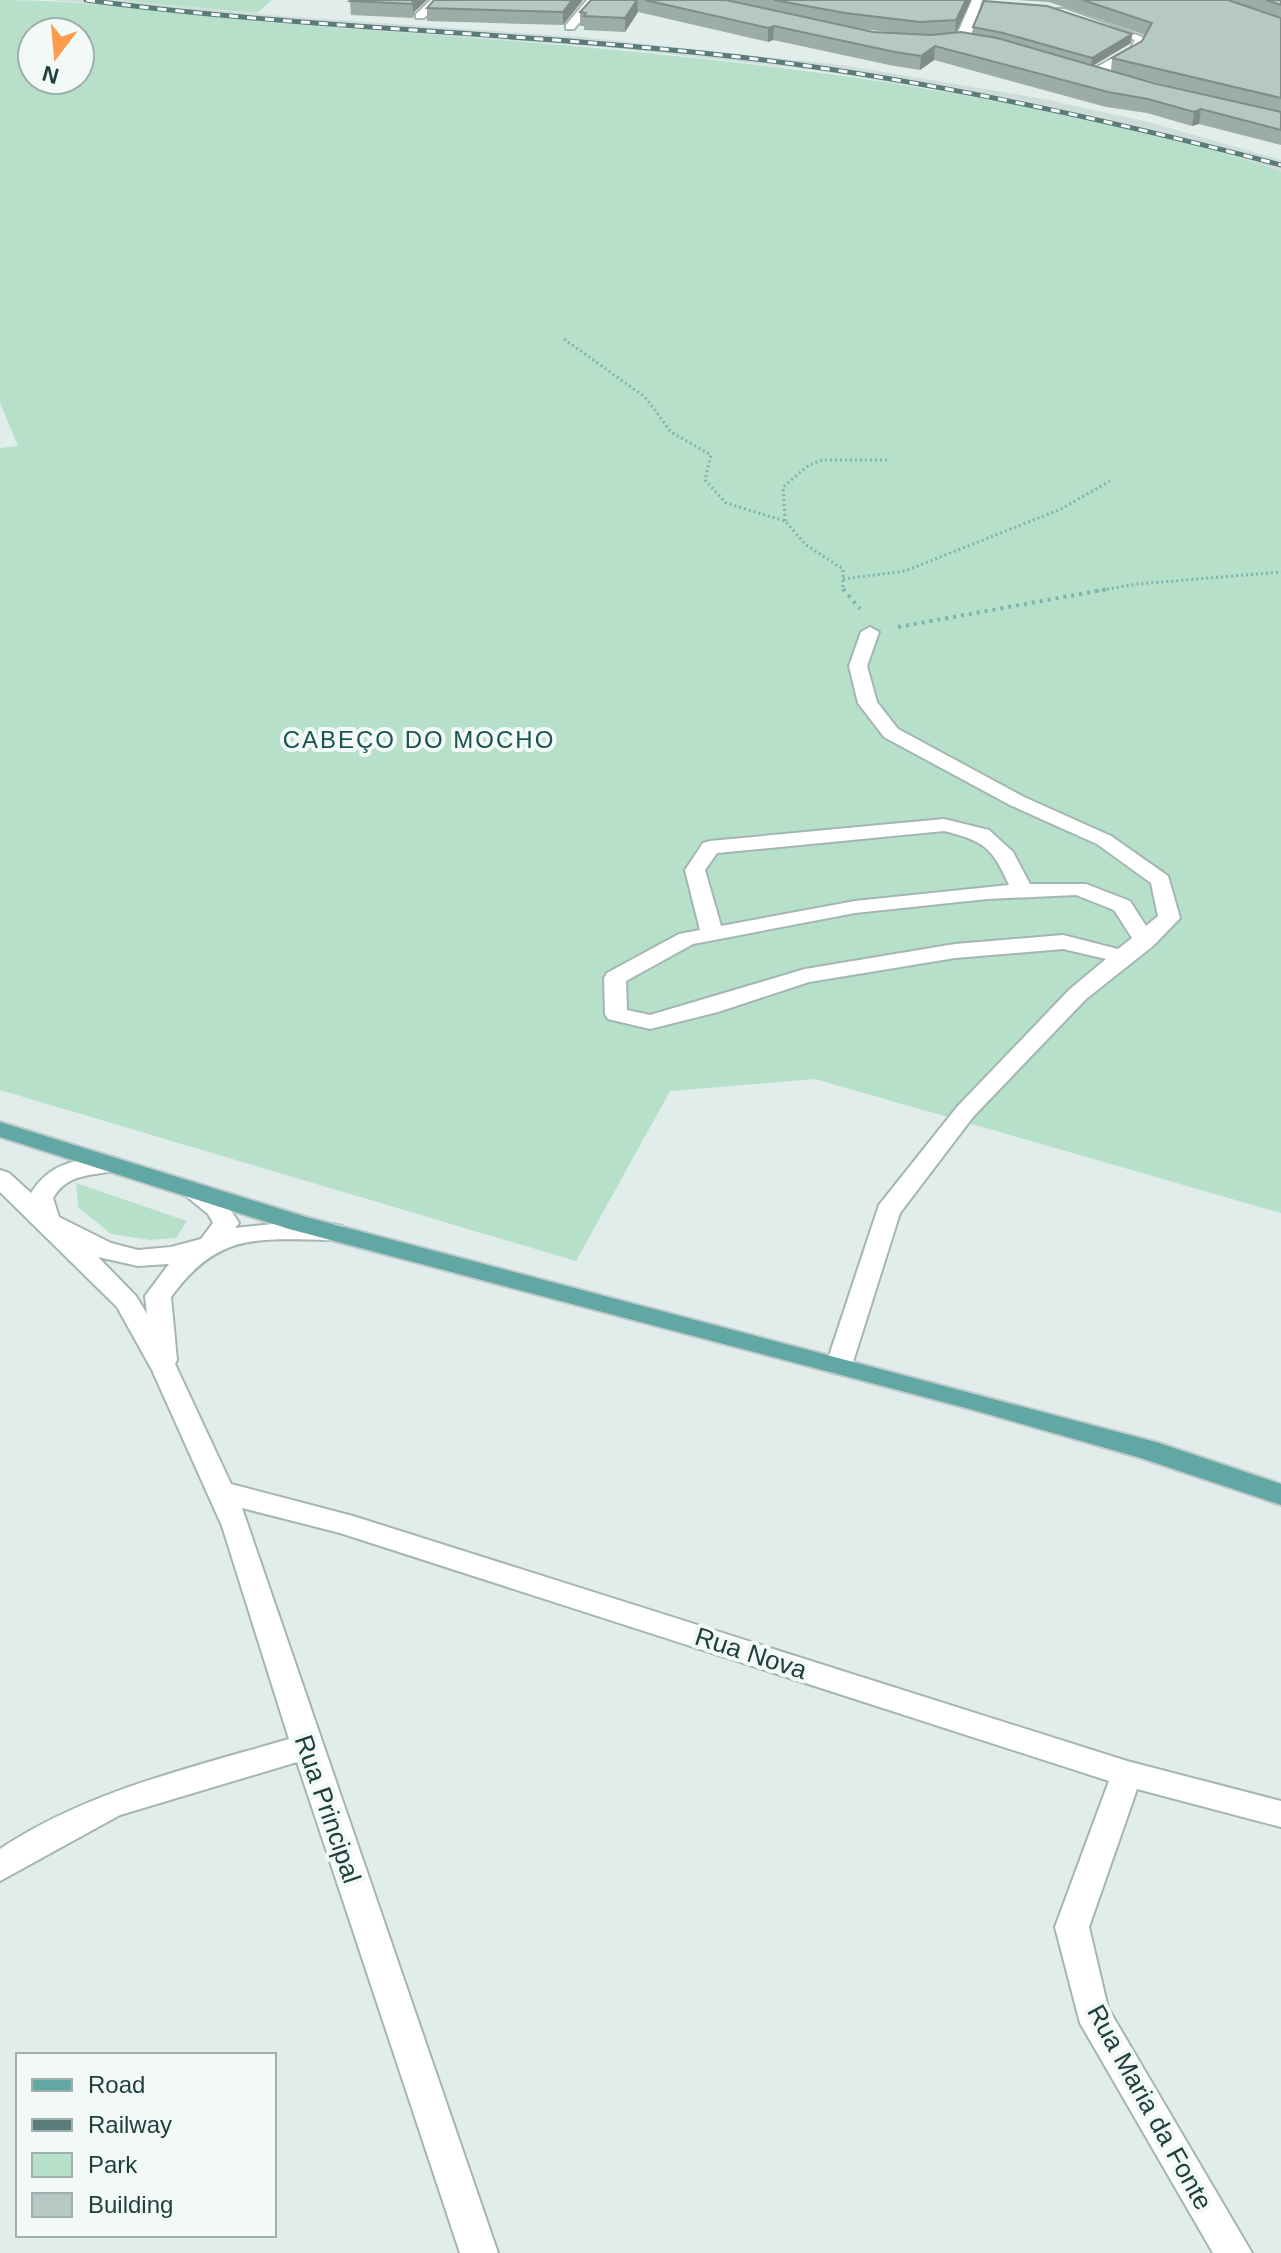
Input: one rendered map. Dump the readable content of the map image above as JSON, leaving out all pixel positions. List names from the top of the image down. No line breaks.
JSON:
{"streets":{"street":["Rua Nova","Rua Principal","Rua Maria da Fonte"]},"crossings":[["Rua Nova","Rua Principal"],["Rua Nova","Rua Maria da Fonte"]],"districts":["CABEÇO DO MOCHO"],"legend":["Road","Railway","Park","Building"],"north":"bottom"}
